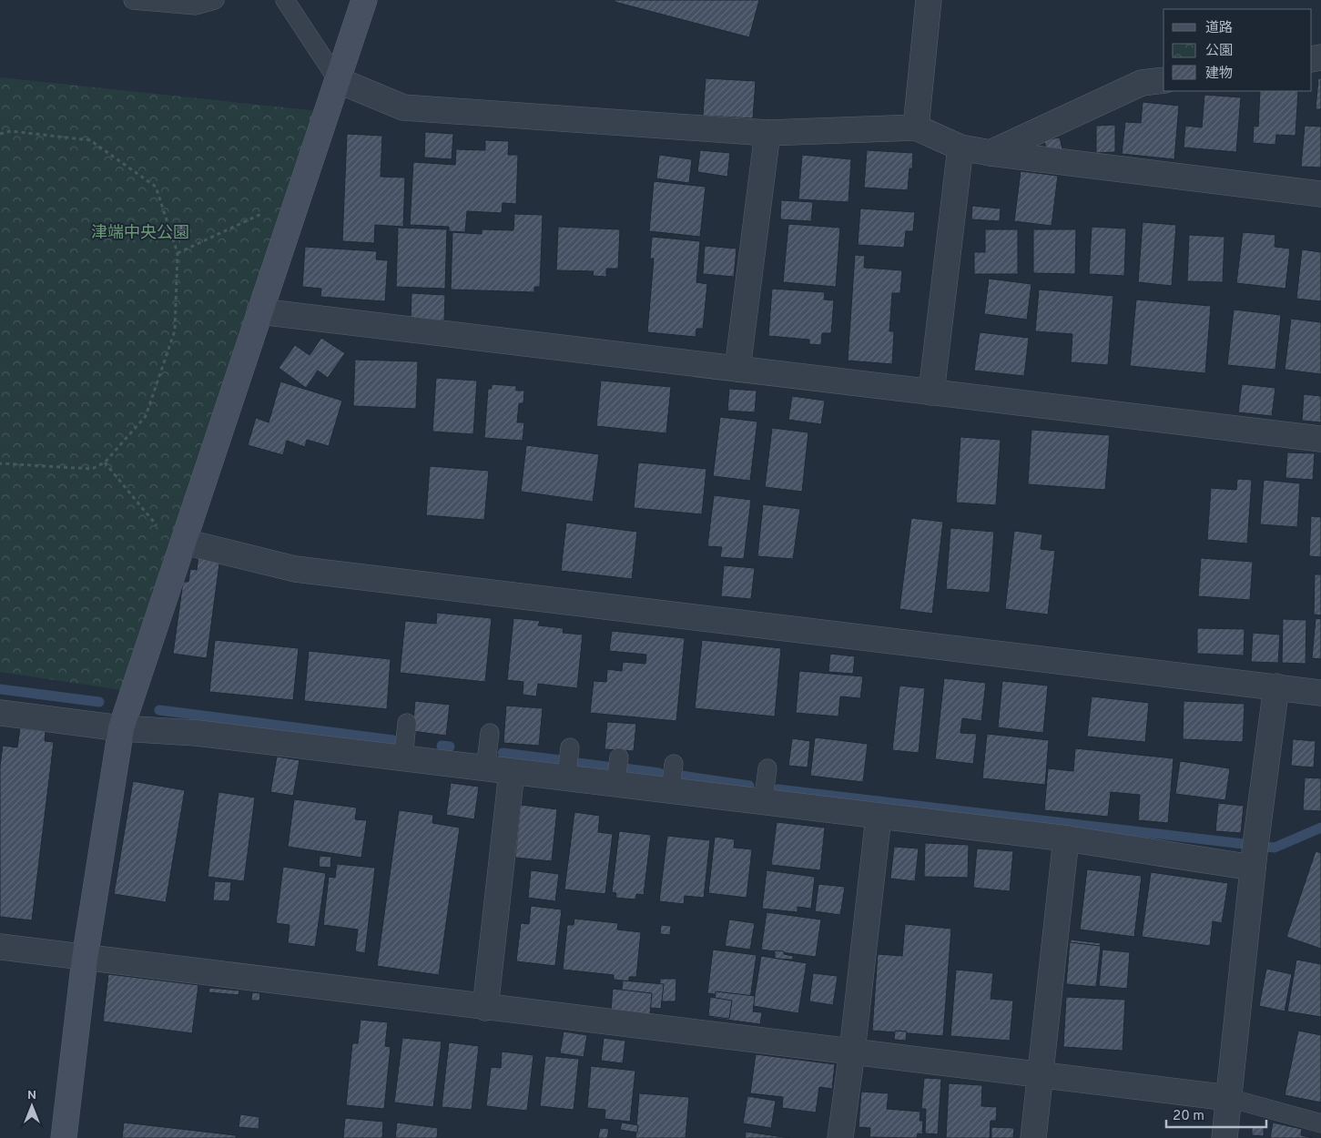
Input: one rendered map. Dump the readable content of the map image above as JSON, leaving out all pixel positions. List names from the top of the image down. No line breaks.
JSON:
{"parks":["津端中央公園"],"legend":["道路","公園","建物"],"scale_bar":"20 m","north":"top"}
